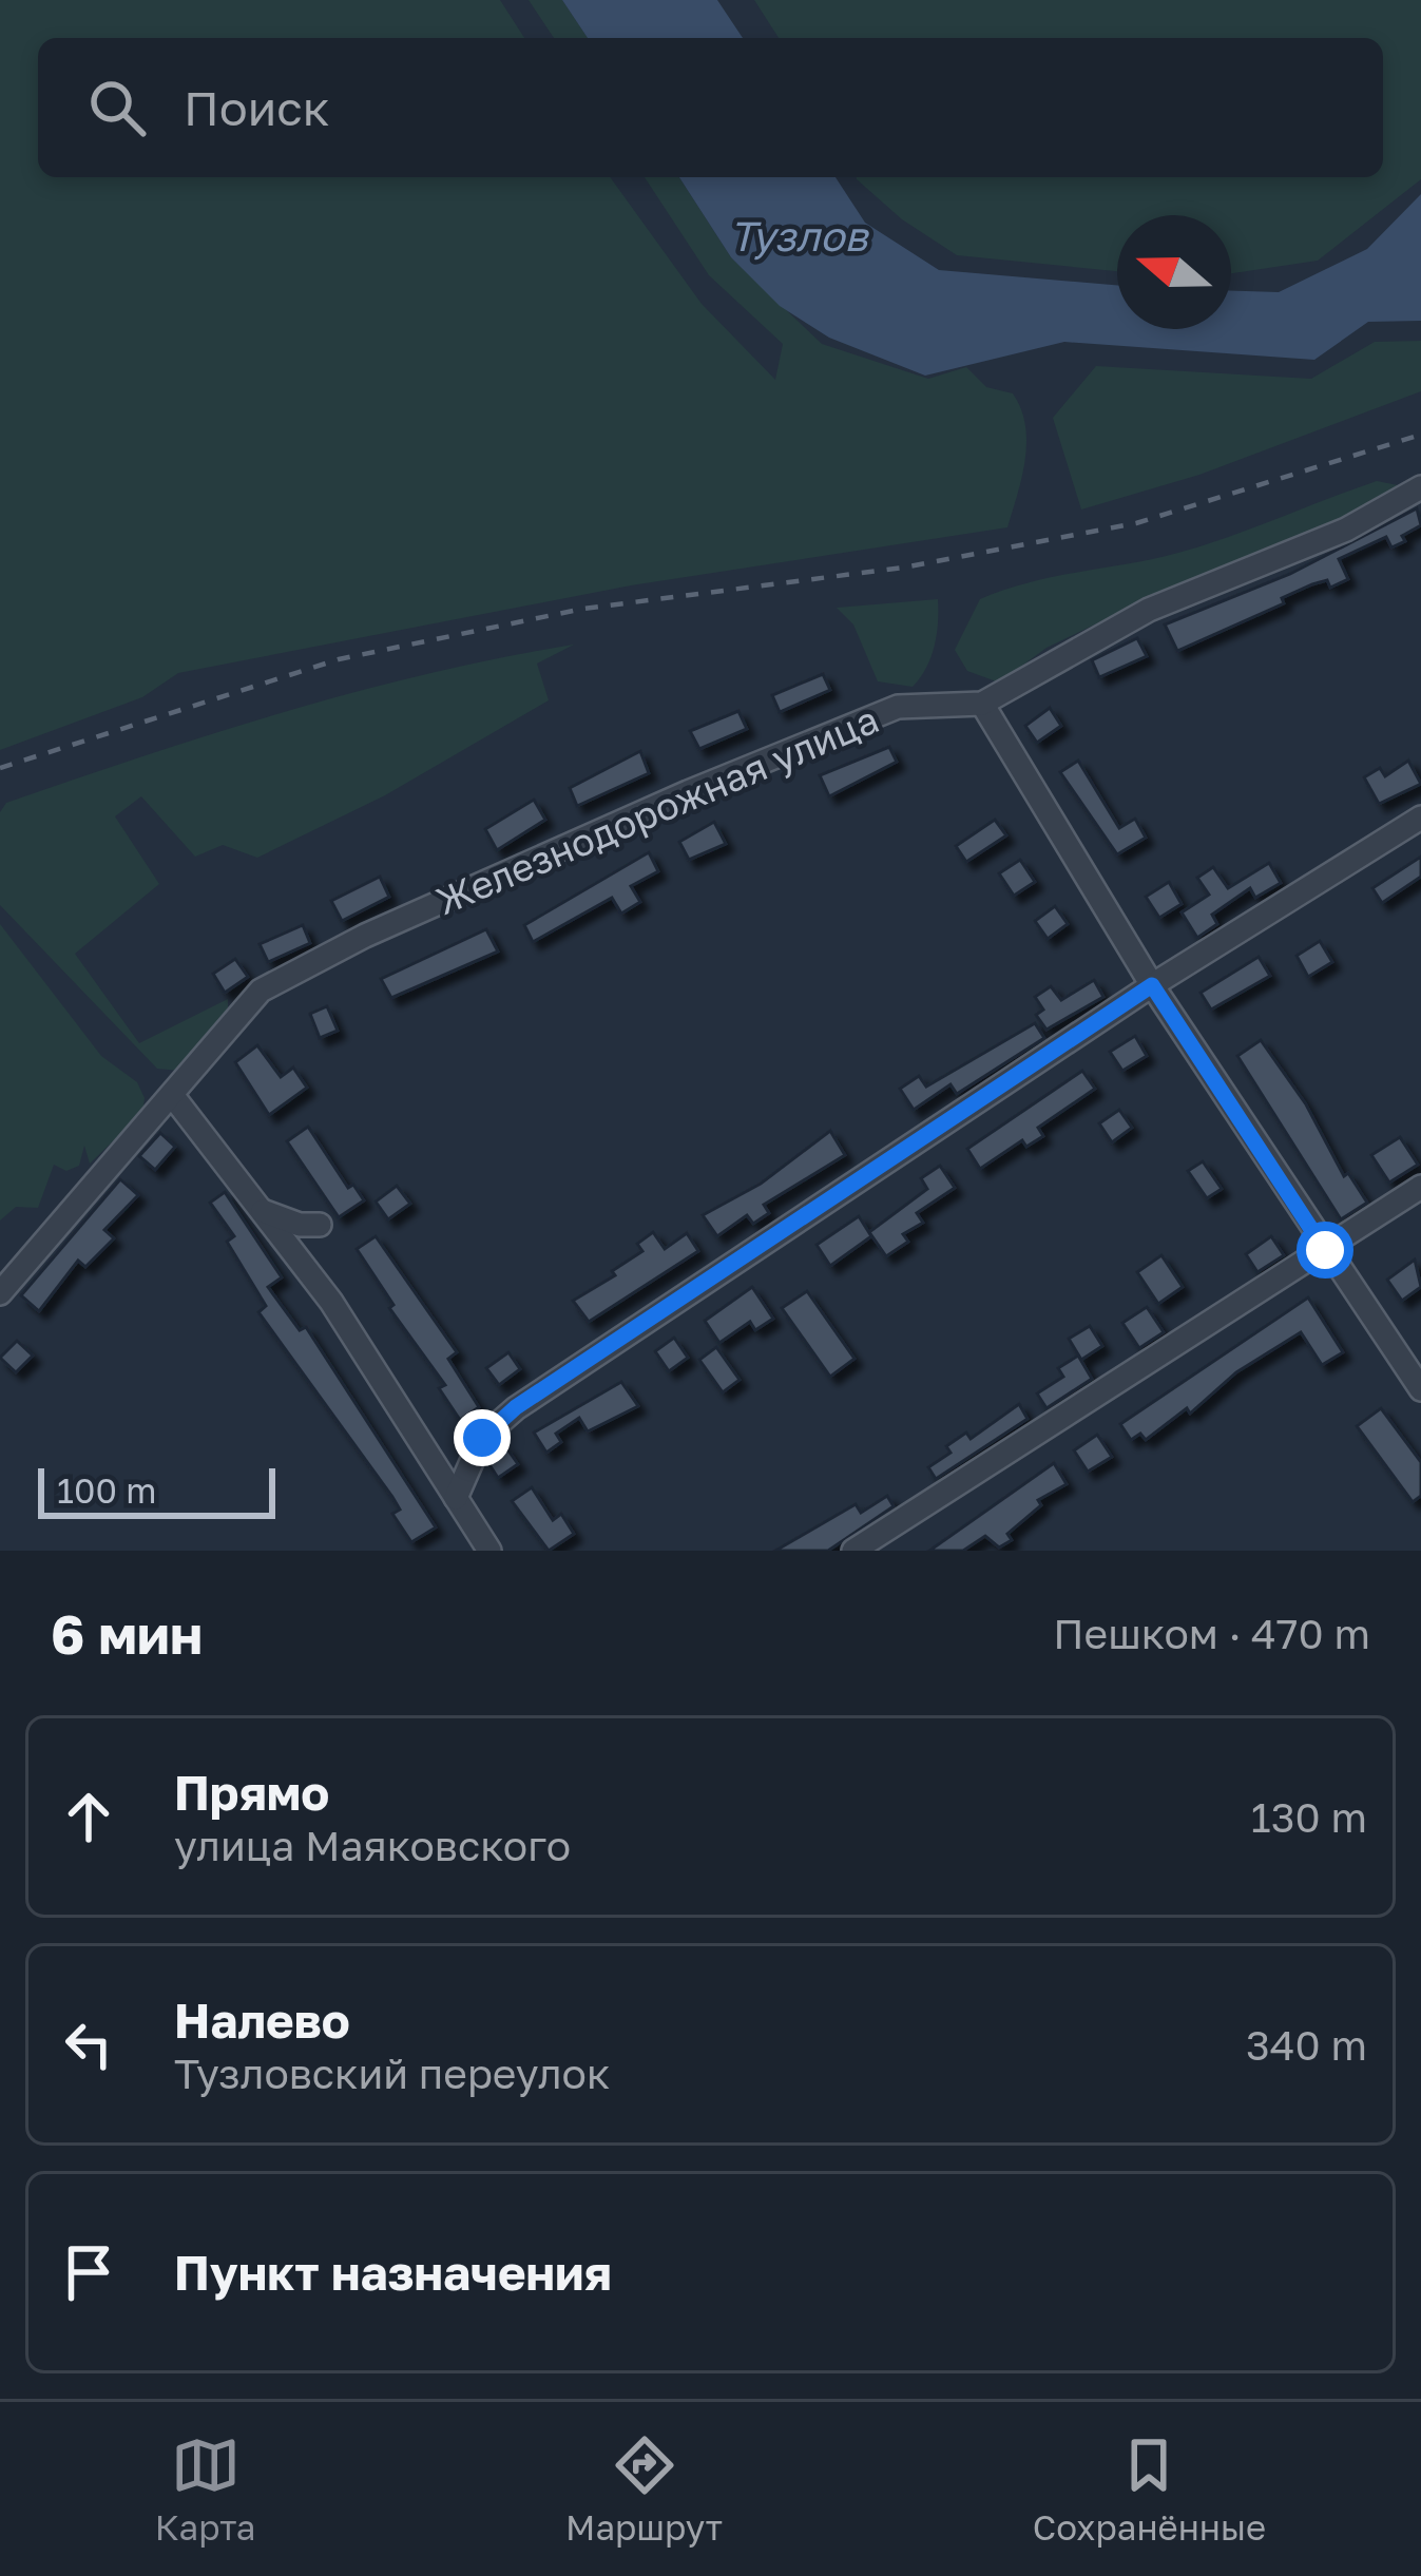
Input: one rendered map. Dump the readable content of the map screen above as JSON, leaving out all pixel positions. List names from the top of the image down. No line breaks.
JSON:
{"streets":{"street":["Железнодорожная улица"]},"water":["Тузлов"],"scale_bar":"100 m","north":"left","page":{"search":"Поиск","scale":"100 m","heading":["6 мин","Пешком · 470 m"],"list":[["Прямо","улица Маяковского","130 m"],["Налево","Тузловский переулок","340 m"],"Пункт назначения"],"nav":["Карта","Маршрут","Сохранённые"]}}
